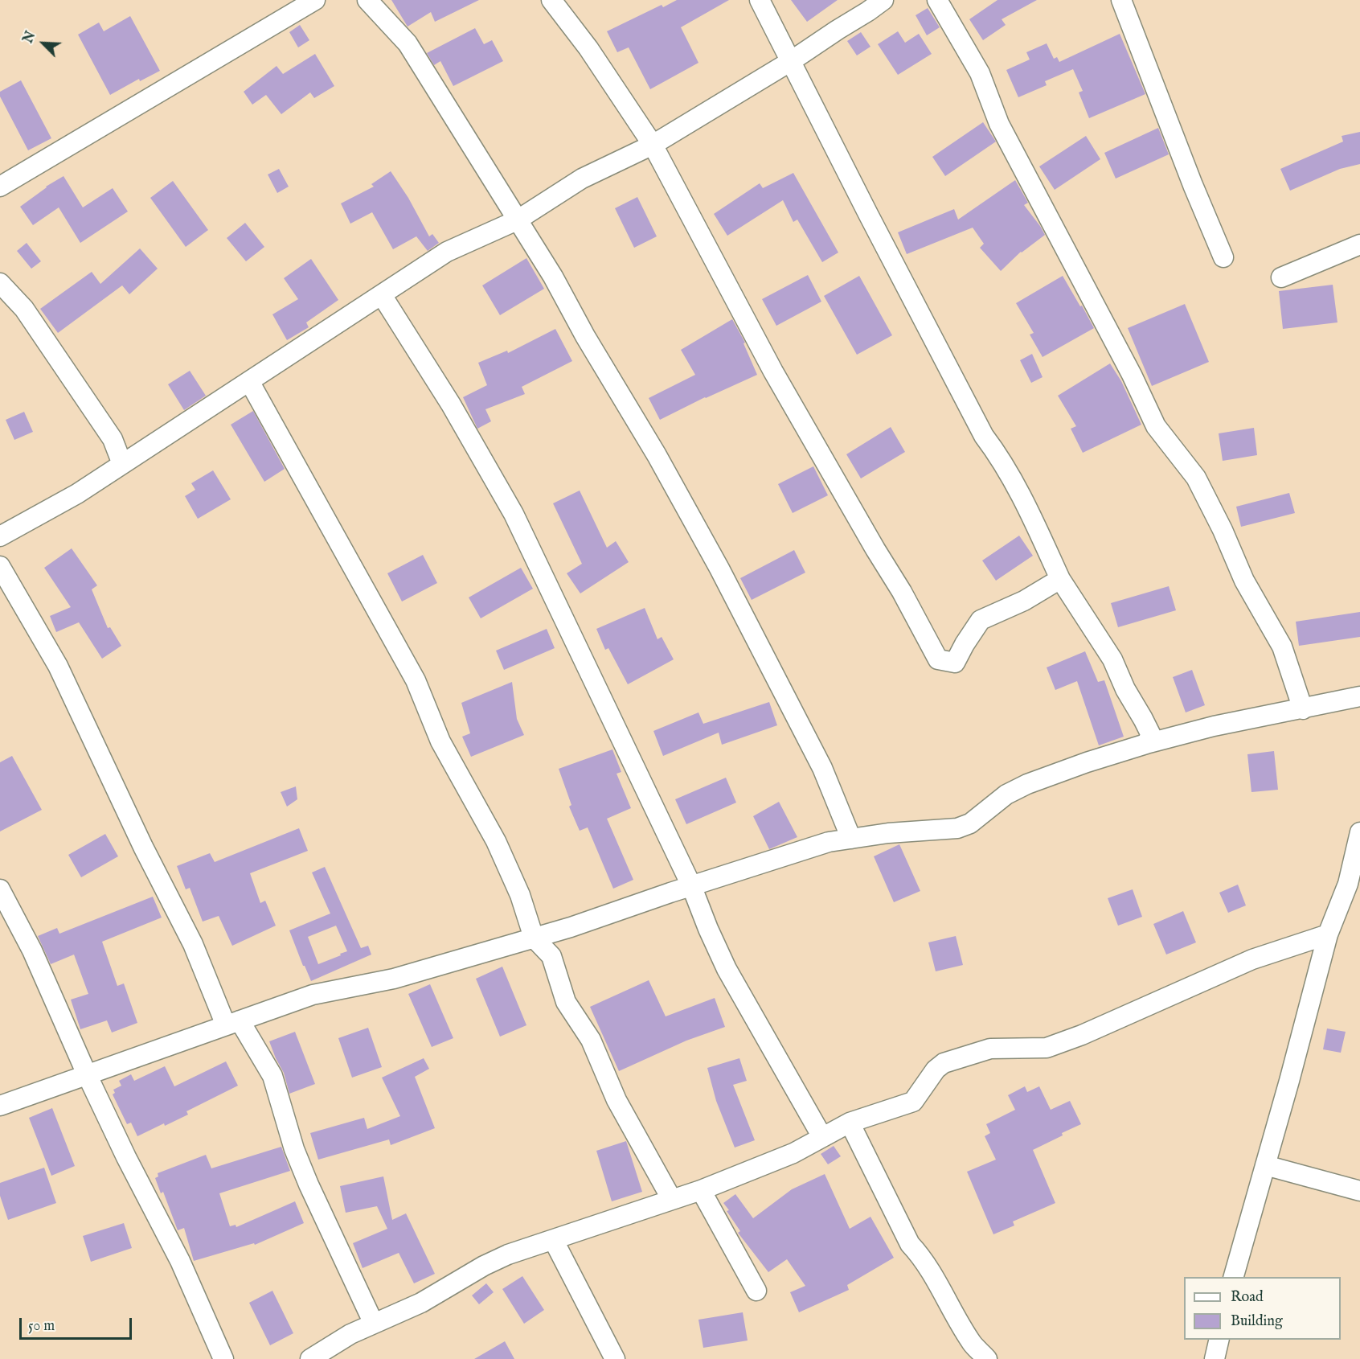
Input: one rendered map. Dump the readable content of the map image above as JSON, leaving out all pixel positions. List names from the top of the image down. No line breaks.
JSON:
{"legend":["Road","Building"],"scale_bar":"50 m","north":"top left"}
